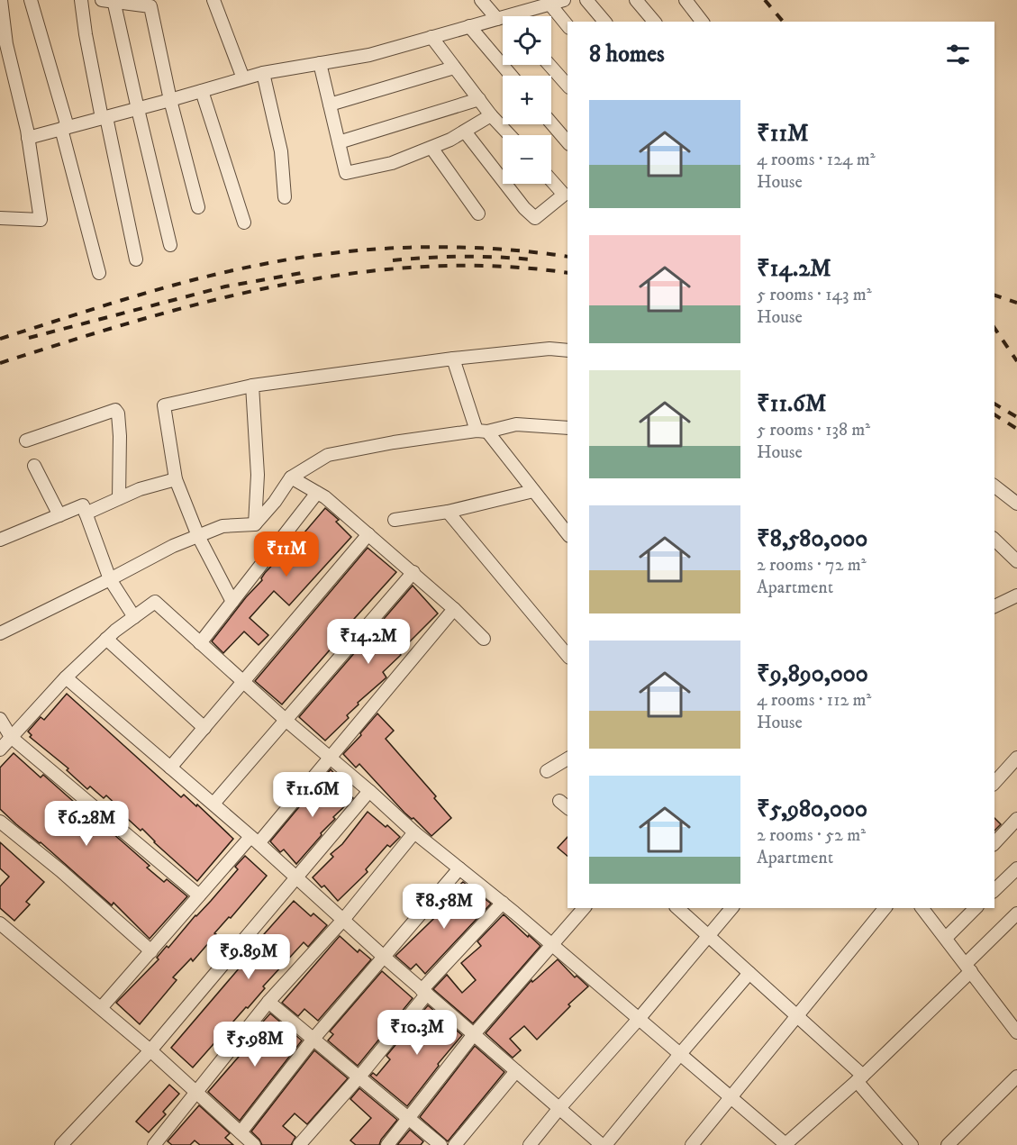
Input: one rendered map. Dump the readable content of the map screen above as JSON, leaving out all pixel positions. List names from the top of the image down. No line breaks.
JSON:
{"page":{"map_buttons":["+","−"],"heading":"8 homes","list":[{"name":"₹11M","note":"4 rooms · 124 m² · House"},{"name":"₹14.2M","note":"5 rooms · 143 m² · House"},{"name":"₹11.6M","note":"5 rooms · 138 m² · House"},{"name":"₹8,580,000","note":"2 rooms · 72 m² · Apartment"},{"name":"₹9,890,000","note":"4 rooms · 112 m² · House"},{"name":"₹5,980,000","note":"2 rooms · 52 m² · Apartment"}],"price":["₹11M","₹14.2M","₹11.6M","₹6.28M","₹8.58M","₹9.89M","₹10.3M","₹5.98M"]}}
